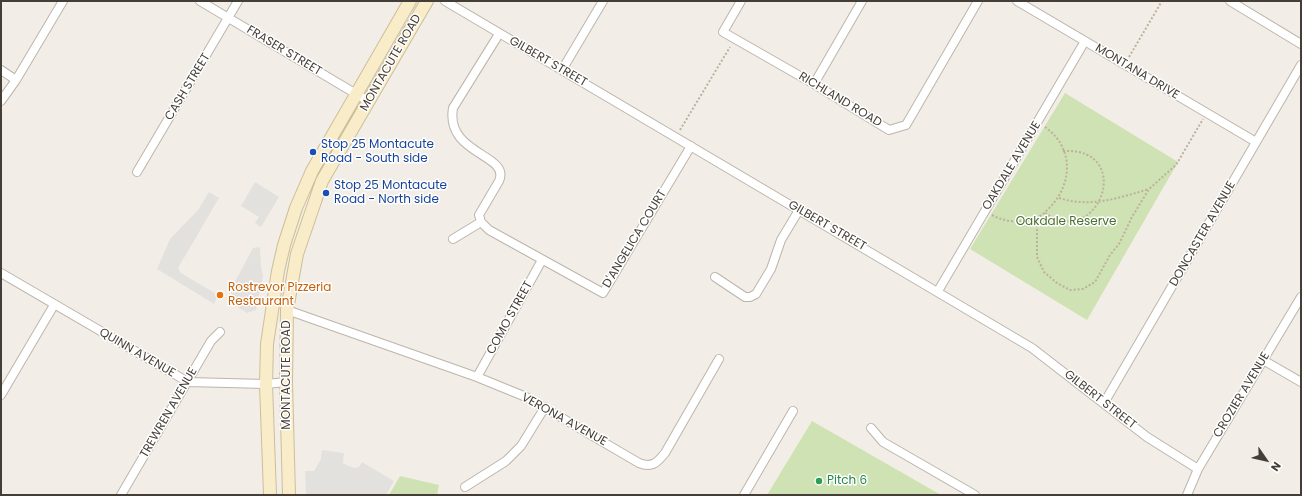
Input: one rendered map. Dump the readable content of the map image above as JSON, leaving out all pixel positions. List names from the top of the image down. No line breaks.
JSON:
{"streets":{"main road":["MONTACUTE ROAD"],"street":["FRASER STREET","GILBERT STREET","MONTANA DRIVE","CASH STREET","RICHLAND ROAD","OAKDALE AVENUE","DONCASTER AVENUE","D'ANGELICA COURT","COMO STREET","QUINN AVENUE","CROZIER AVENUE","TREWREN AVENUE","VERONA AVENUE"]},"crossings":[["FRASER STREET","MONTACUTE ROAD"],["FRASER STREET","CASH STREET"],["GILBERT STREET","OAKDALE AVENUE"],["GILBERT STREET","DONCASTER AVENUE"],["GILBERT STREET","D'ANGELICA COURT"],["GILBERT STREET","CROZIER AVENUE"],["MONTACUTE ROAD","QUINN AVENUE"],["MONTACUTE ROAD","VERONA AVENUE"],["MONTANA DRIVE","OAKDALE AVENUE"],["MONTANA DRIVE","DONCASTER AVENUE"],["D'ANGELICA COURT","COMO STREET"],["COMO STREET","VERONA AVENUE"],["QUINN AVENUE","TREWREN AVENUE"]],"parks":["Oakdale Reserve"],"places":["Stop 25 Montacute Road - South side","Stop 25 Montacute Road - North side","Rostrevor Pizzeria Restaurant","Pitch 6"],"north":"bottom right"}
